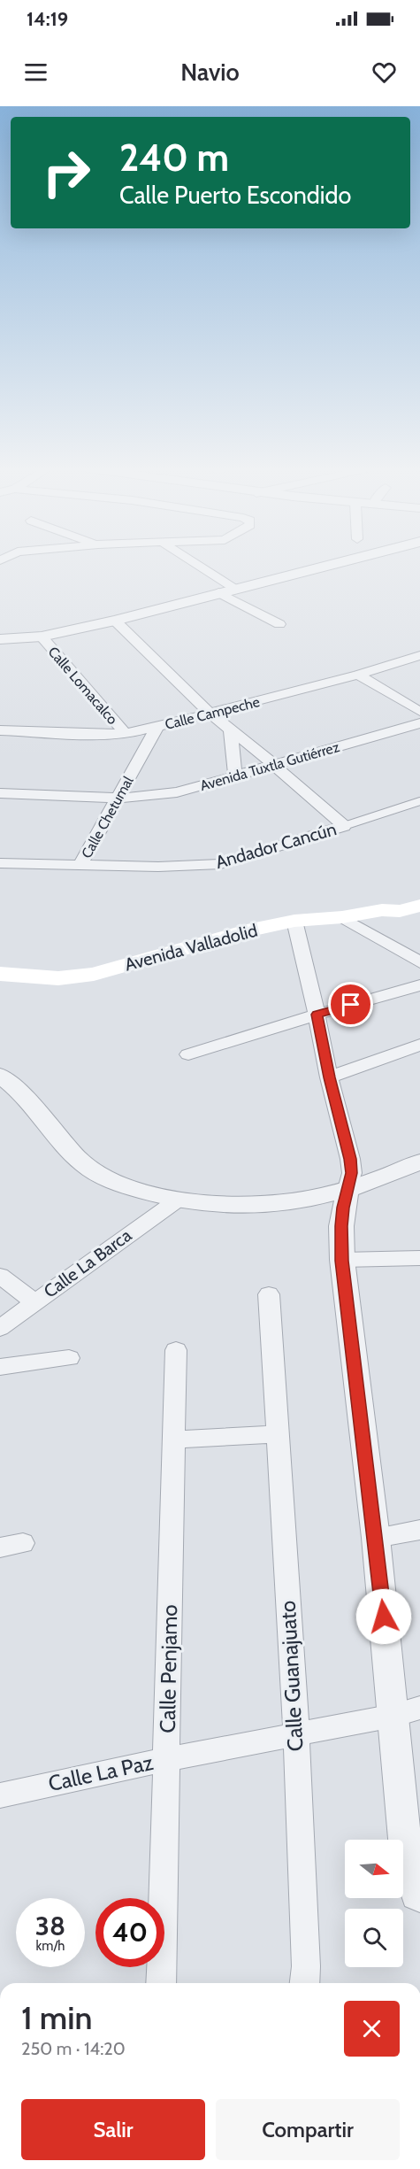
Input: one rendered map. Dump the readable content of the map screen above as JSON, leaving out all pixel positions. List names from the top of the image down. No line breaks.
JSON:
{"streets":{"main road":["Avenida Valladolid"],"street":["Calle Lomacalco","Calle Campeche","Avenida Tuxtla Gutiérrez","Calle Chetumal","Andador Cancún","Calle La Barca","Calle Penjamo","Calle Guanajuato","Calle La Paz"]},"crossings":[["Calle Lomacalco","Calle Campeche"],["Calle Campeche","Calle Chetumal"],["Avenida Tuxtla Gutiérrez","Calle Chetumal"],["Calle Chetumal","Andador Cancún"],["Calle Penjamo","Calle La Paz"],["Calle Guanajuato","Calle La Paz"]],"north":"right","page":{"status":"14:19","header":"Navio","turn":["240 m","Calle Puerto Escondido"],"speed":"38 km/h","limit":"40","heading":["1 min","250 m · 14:20"],"buttons":["Salir","Compartir"]}}
